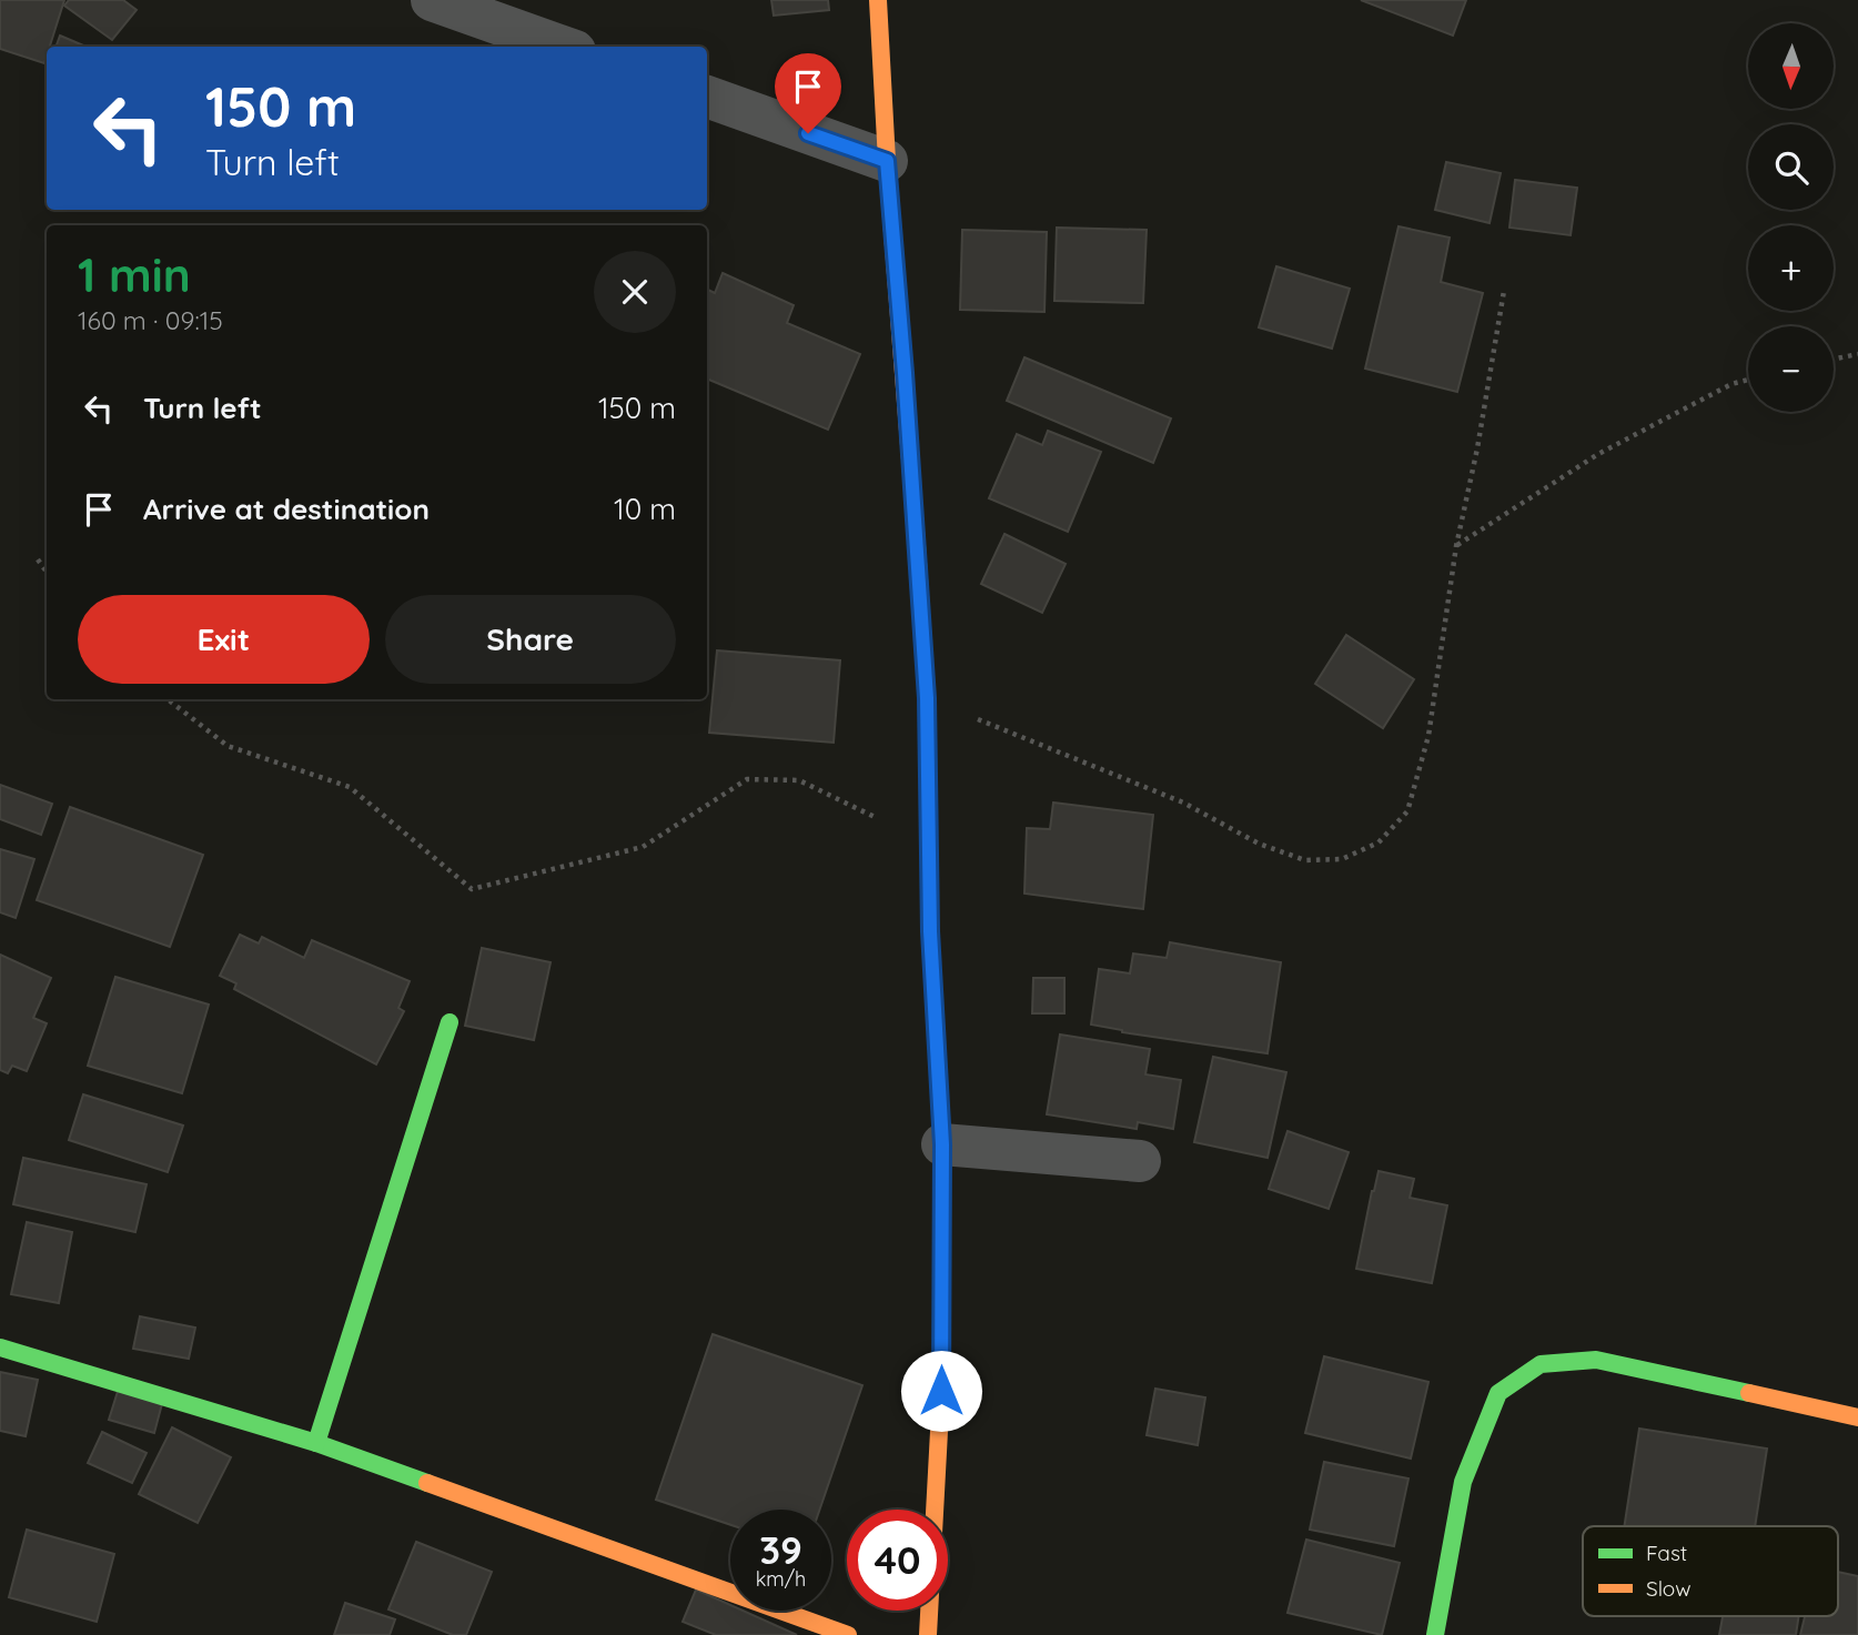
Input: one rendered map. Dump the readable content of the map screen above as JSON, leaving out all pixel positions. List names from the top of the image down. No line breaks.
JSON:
{"legend":["Fast","Slow"],"north":"bottom","page":{"map_buttons":["+","−"],"turn":["150 m","Turn left"],"heading":["1 min","160 m · 09:15"],"list":[{"name":"Turn left","value":"150 m"},{"name":"Arrive at destination","value":"10 m"}],"buttons":["Exit","Share"],"speed":"39 km/h","limit":"40"}}
